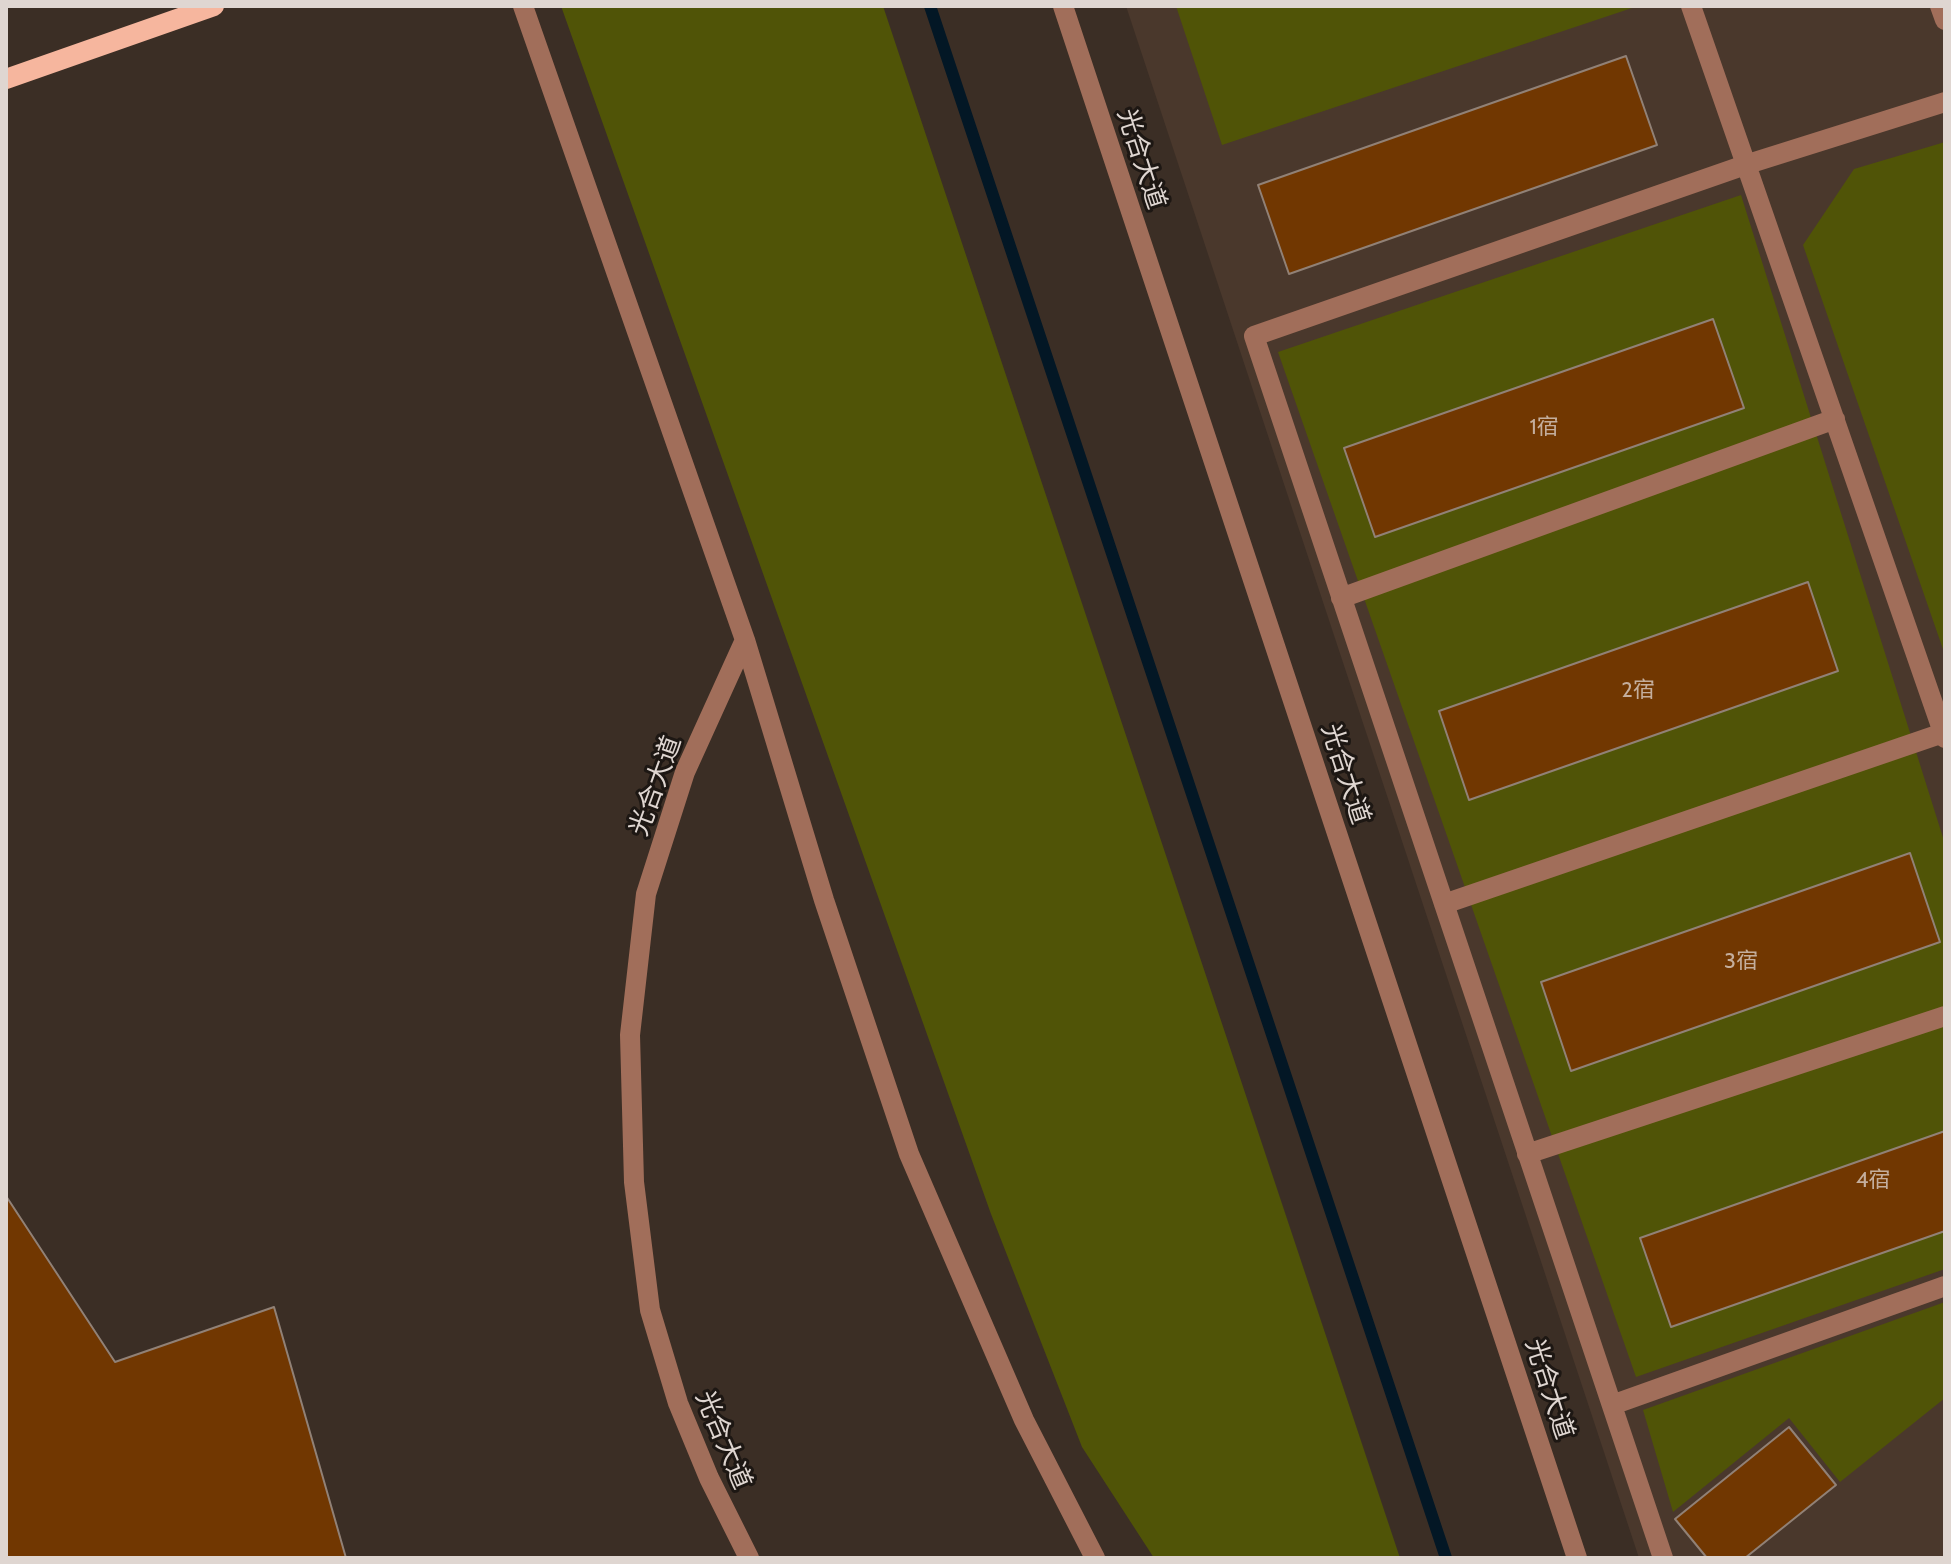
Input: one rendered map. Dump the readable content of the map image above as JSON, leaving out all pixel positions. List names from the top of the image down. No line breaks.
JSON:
{"streets":{"street":["光合大道"]},"house_numbers":["1宿","2宿","3宿","4宿"]}
